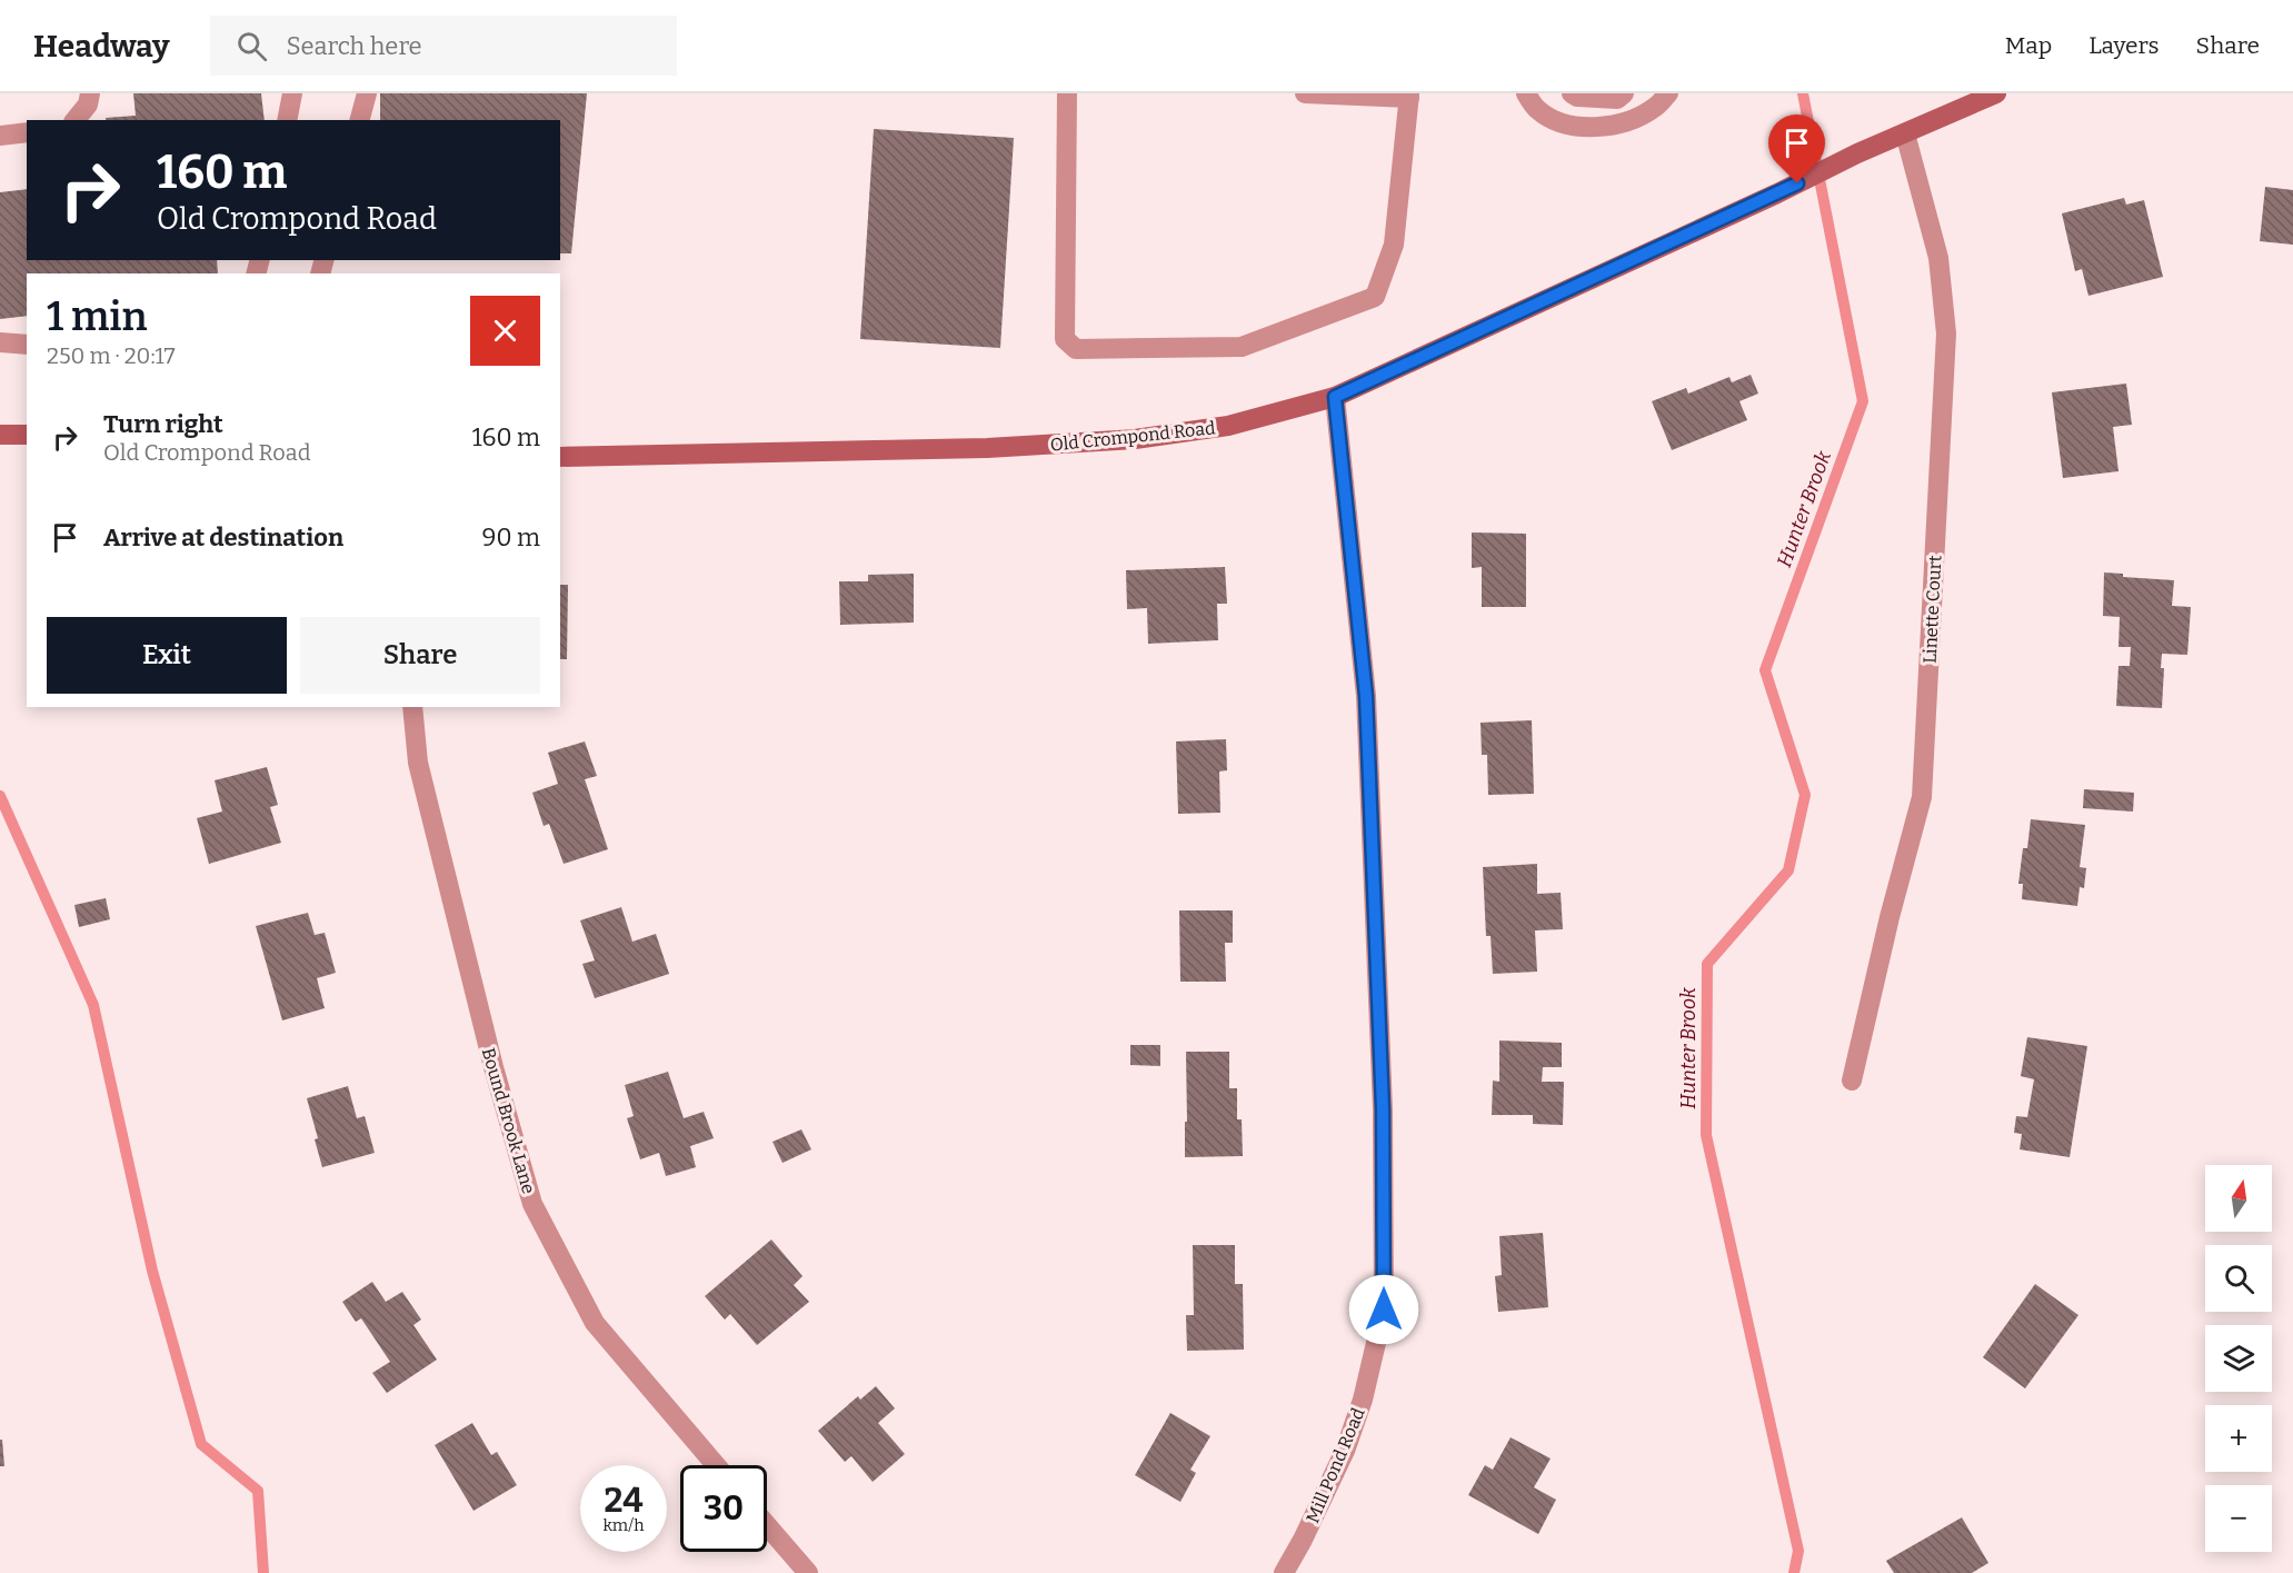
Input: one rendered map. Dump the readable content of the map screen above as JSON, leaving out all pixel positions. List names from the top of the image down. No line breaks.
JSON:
{"streets":{"street":["Old Crompond Road","Linette Court","Bound Brook Lane","Mill Pond Road"]},"crossings":[["Old Crompond Road","Linette Court"],["Old Crompond Road","Mill Pond Road"]],"water":["Hunter Brook"],"north":"top","page":{"header":"Headway","search":"Search here","nav":["Map","Layers","Share"],"turn":["160 m","Old Crompond Road"],"heading":["1 min","250 m · 20:17"],"list":[{"name":"Turn right","note":"Old Crompond Road","value":"160 m"},{"name":"Arrive at destination","value":"90 m"}],"buttons":["Exit","Share"],"map_buttons":["+","−"],"speed":"24 km/h","limit":"30"}}
